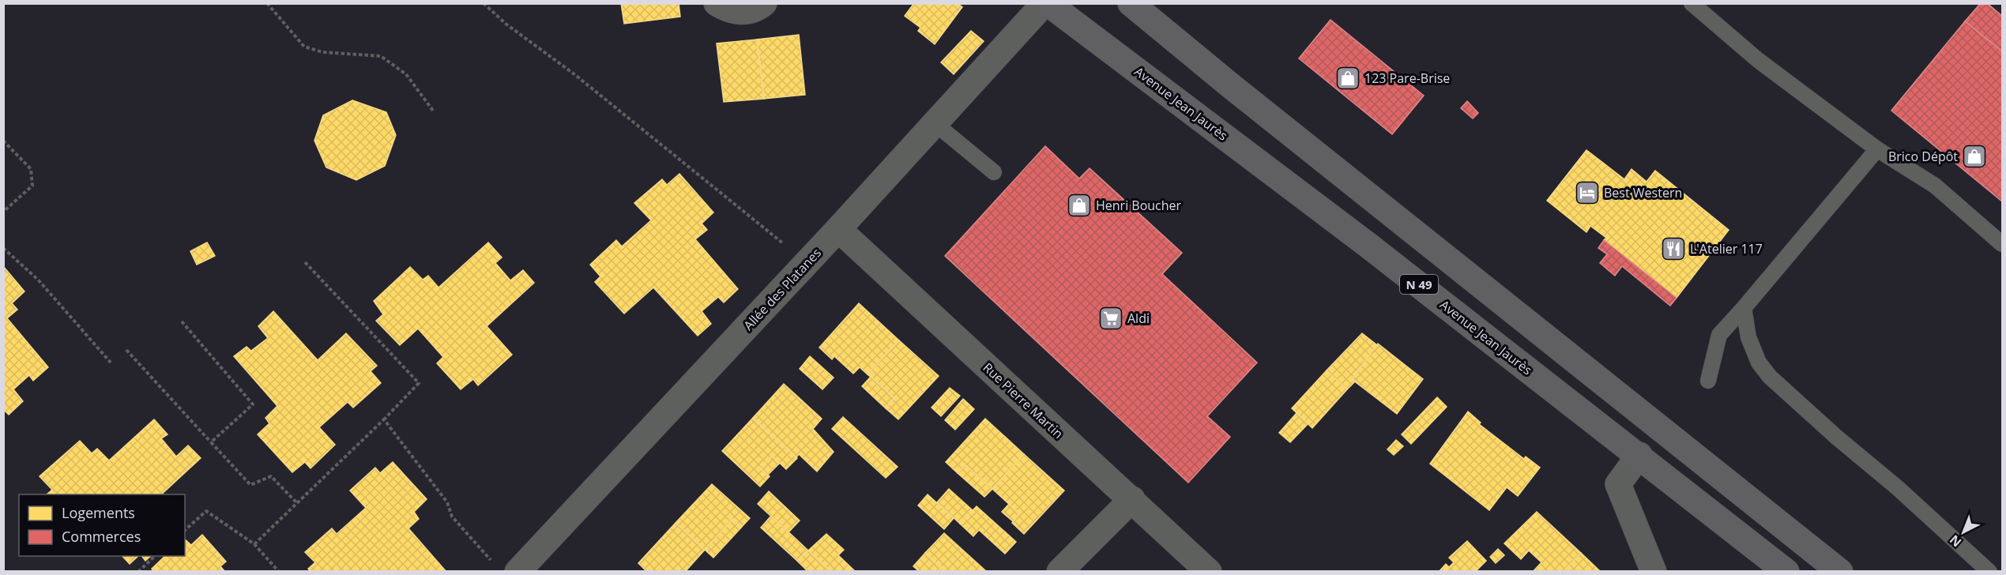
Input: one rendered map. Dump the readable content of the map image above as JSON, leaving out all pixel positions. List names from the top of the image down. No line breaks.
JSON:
{"streets":{"main road":["Avenue Jean Jaurès","N 49"],"street":["Allée des Platanes","Rue Pierre Martin"]},"crossings":[["Avenue Jean Jaurès","Allée des Platanes"],["Allée des Platanes","Rue Pierre Martin"]],"places":{"shop":["123 Pare-Brise","Brico Dépôt","Henri Boucher"],"hotel":["Best Western"],"restaurant":["L'Atelier 117"],"supermarket":["Aldi"]},"legend":["Logements","Commerces"],"north":"bottom left"}
